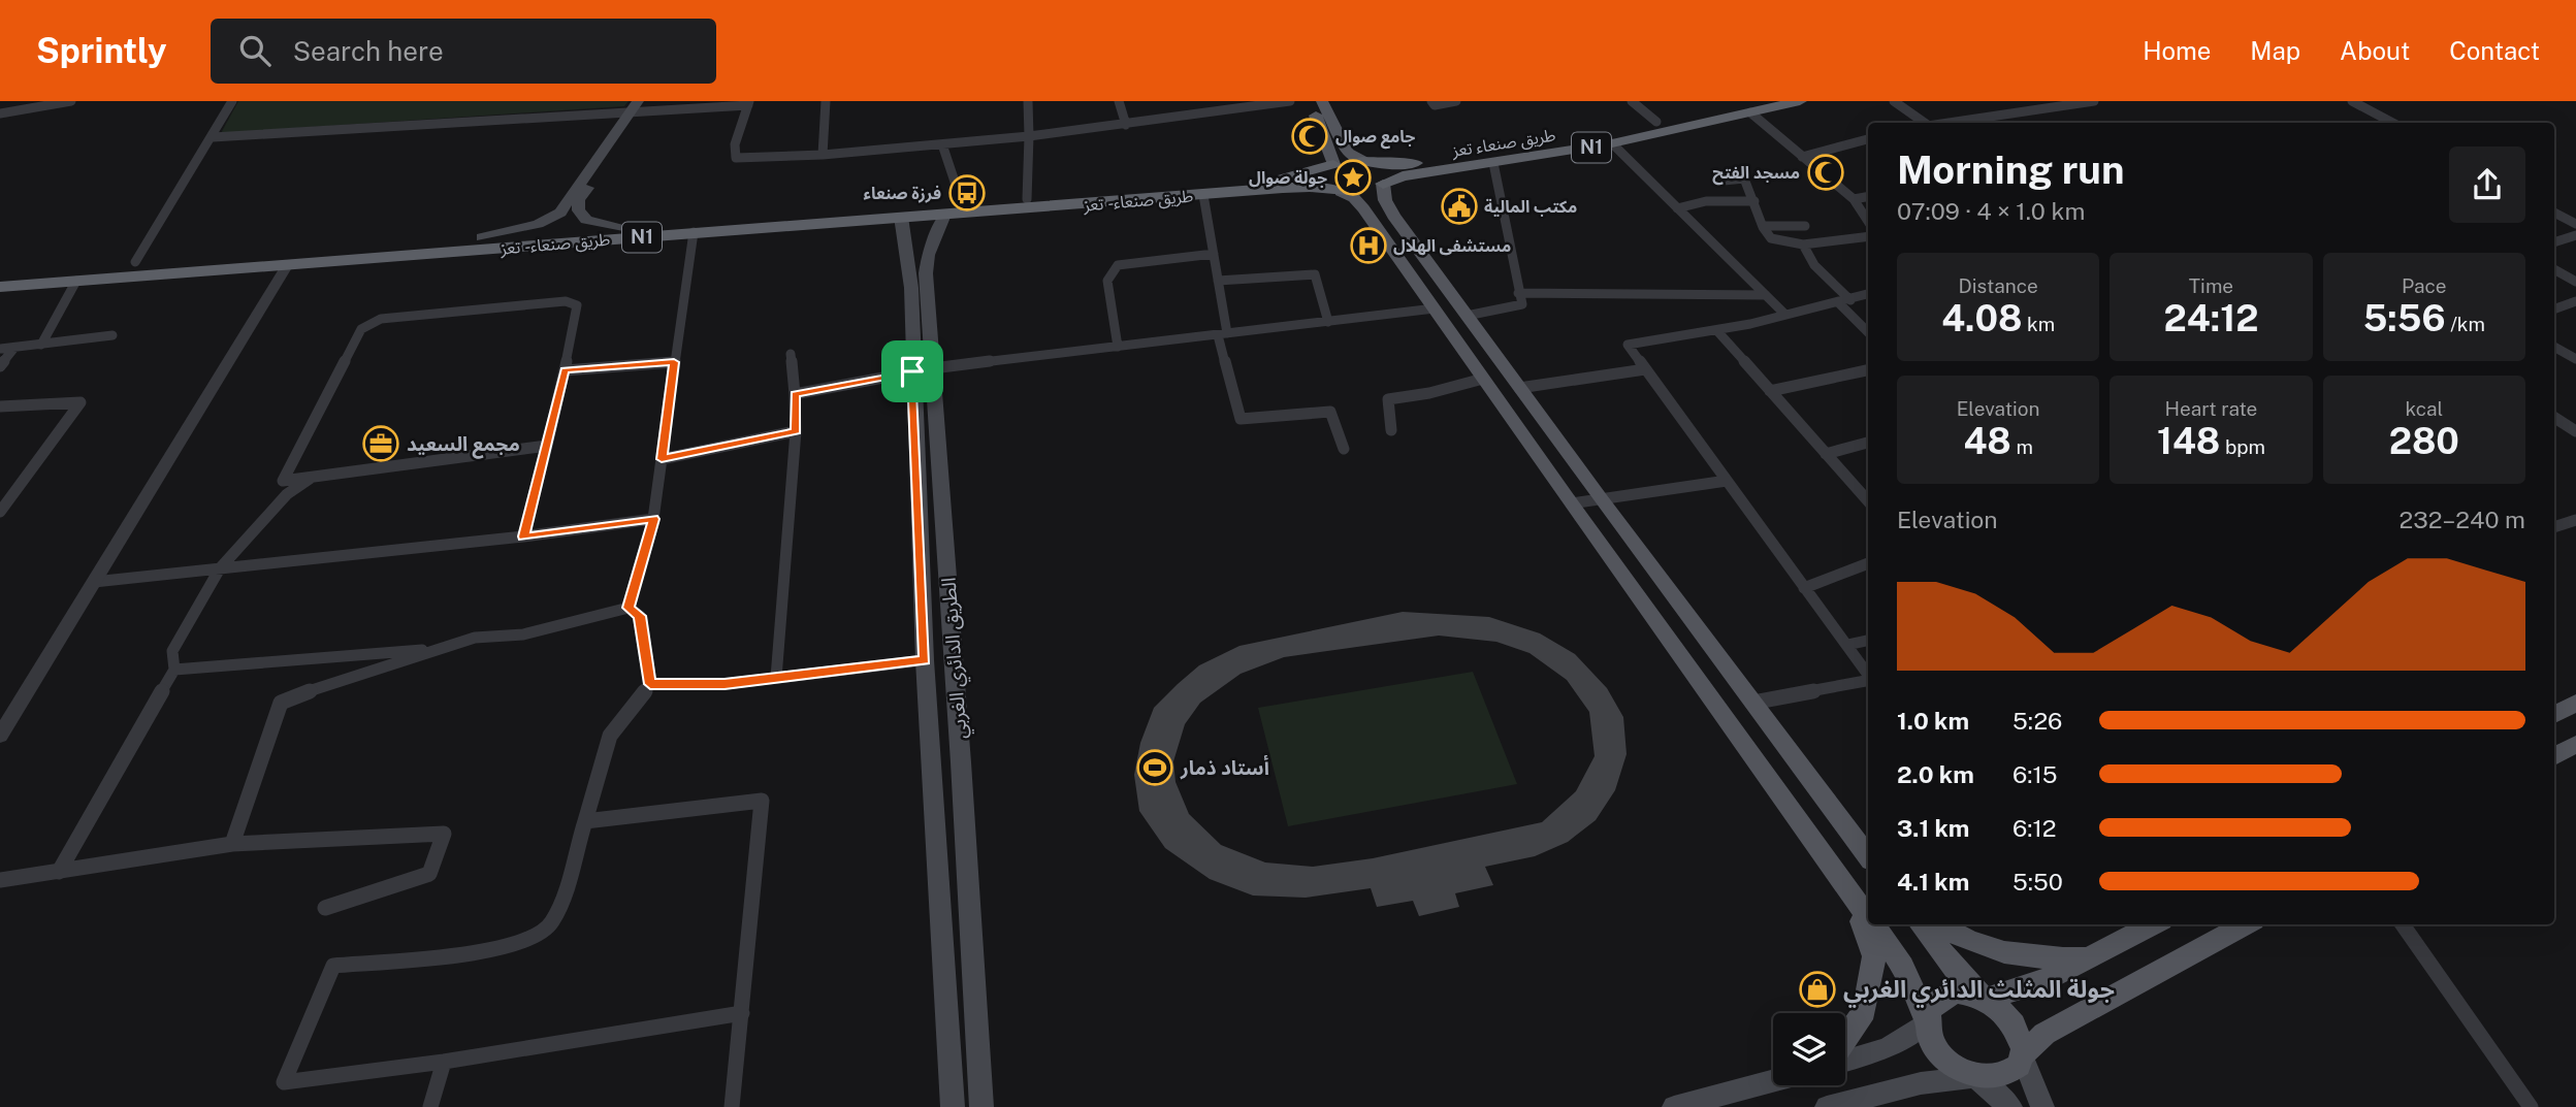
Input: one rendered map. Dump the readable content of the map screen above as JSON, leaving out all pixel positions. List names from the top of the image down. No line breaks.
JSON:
{"streets":{"highway":["طريق صنعاء تعز","N1","طريق صنعاء - تعز"],"main road":["الطريق الدائري الغربي"]},"crossings":[["طريق صنعاء تعز","طريق صنعاء - تعز"],["طريق صنعاء - تعز","الطريق الدائري الغربي"]],"places":{"mosque":["جامع صوال","مسجد الفتح"],"place":["جولة صوال"],"bus stop":["فرزة صنعاء"],"public building":["مكتب المالية"],"hospital":["مستشفى الهلال"],"office":["مجمع السعيد"],"sports":["أستاد ذمار"],"shop":["جولة المثلث الدائري الغربي"]},"page":{"header":"Sprintly","search":"Search here","nav":["Home","Map","About","Contact"],"heading":["Morning run","07:09 · 4 × 1.0 km"],"stats":[["Distance","4.08 km"],["Time","24:12"],["Pace","5:56 /km"],["Elevation","48 m"],["Heart rate","148 bpm"],["kcal","280"]],"chart":["Elevation","232–240 m"],"list":[{"name":"1.0 km","note":"5:26"},{"name":"2.0 km","note":"6:15"},{"name":"3.1 km","note":"6:12"},{"name":"4.1 km","note":"5:50"}]}}
